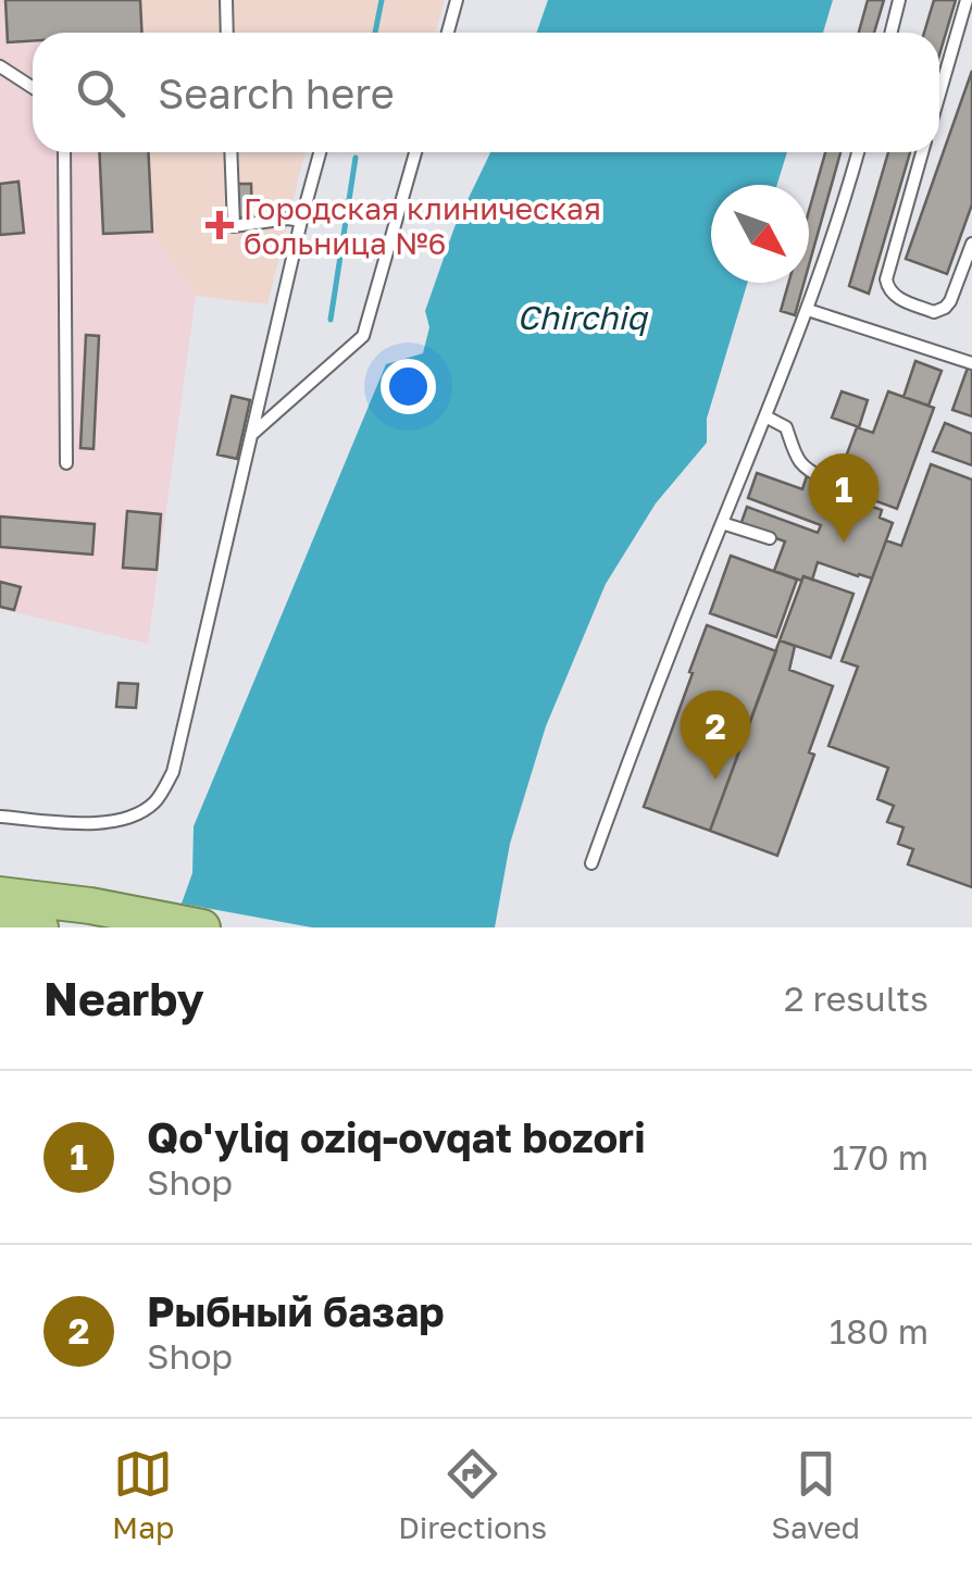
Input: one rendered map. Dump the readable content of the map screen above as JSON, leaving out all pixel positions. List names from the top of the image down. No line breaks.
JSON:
{"water":["Chirchiq"],"places":{"health":["Городская клиническая больница №6"]},"north":"bottom right","page":{"search":"Search here","pins":["1","2"],"heading":["Nearby","2 results"],"list":[{"mark":"1","name":"Qo'yliq oziq-ovqat bozori","note":"Shop","value":"170 m"},{"mark":"2","name":"Рыбный базар","note":"Shop","value":"180 m"}],"nav":["Map","Directions","Saved"]}}
